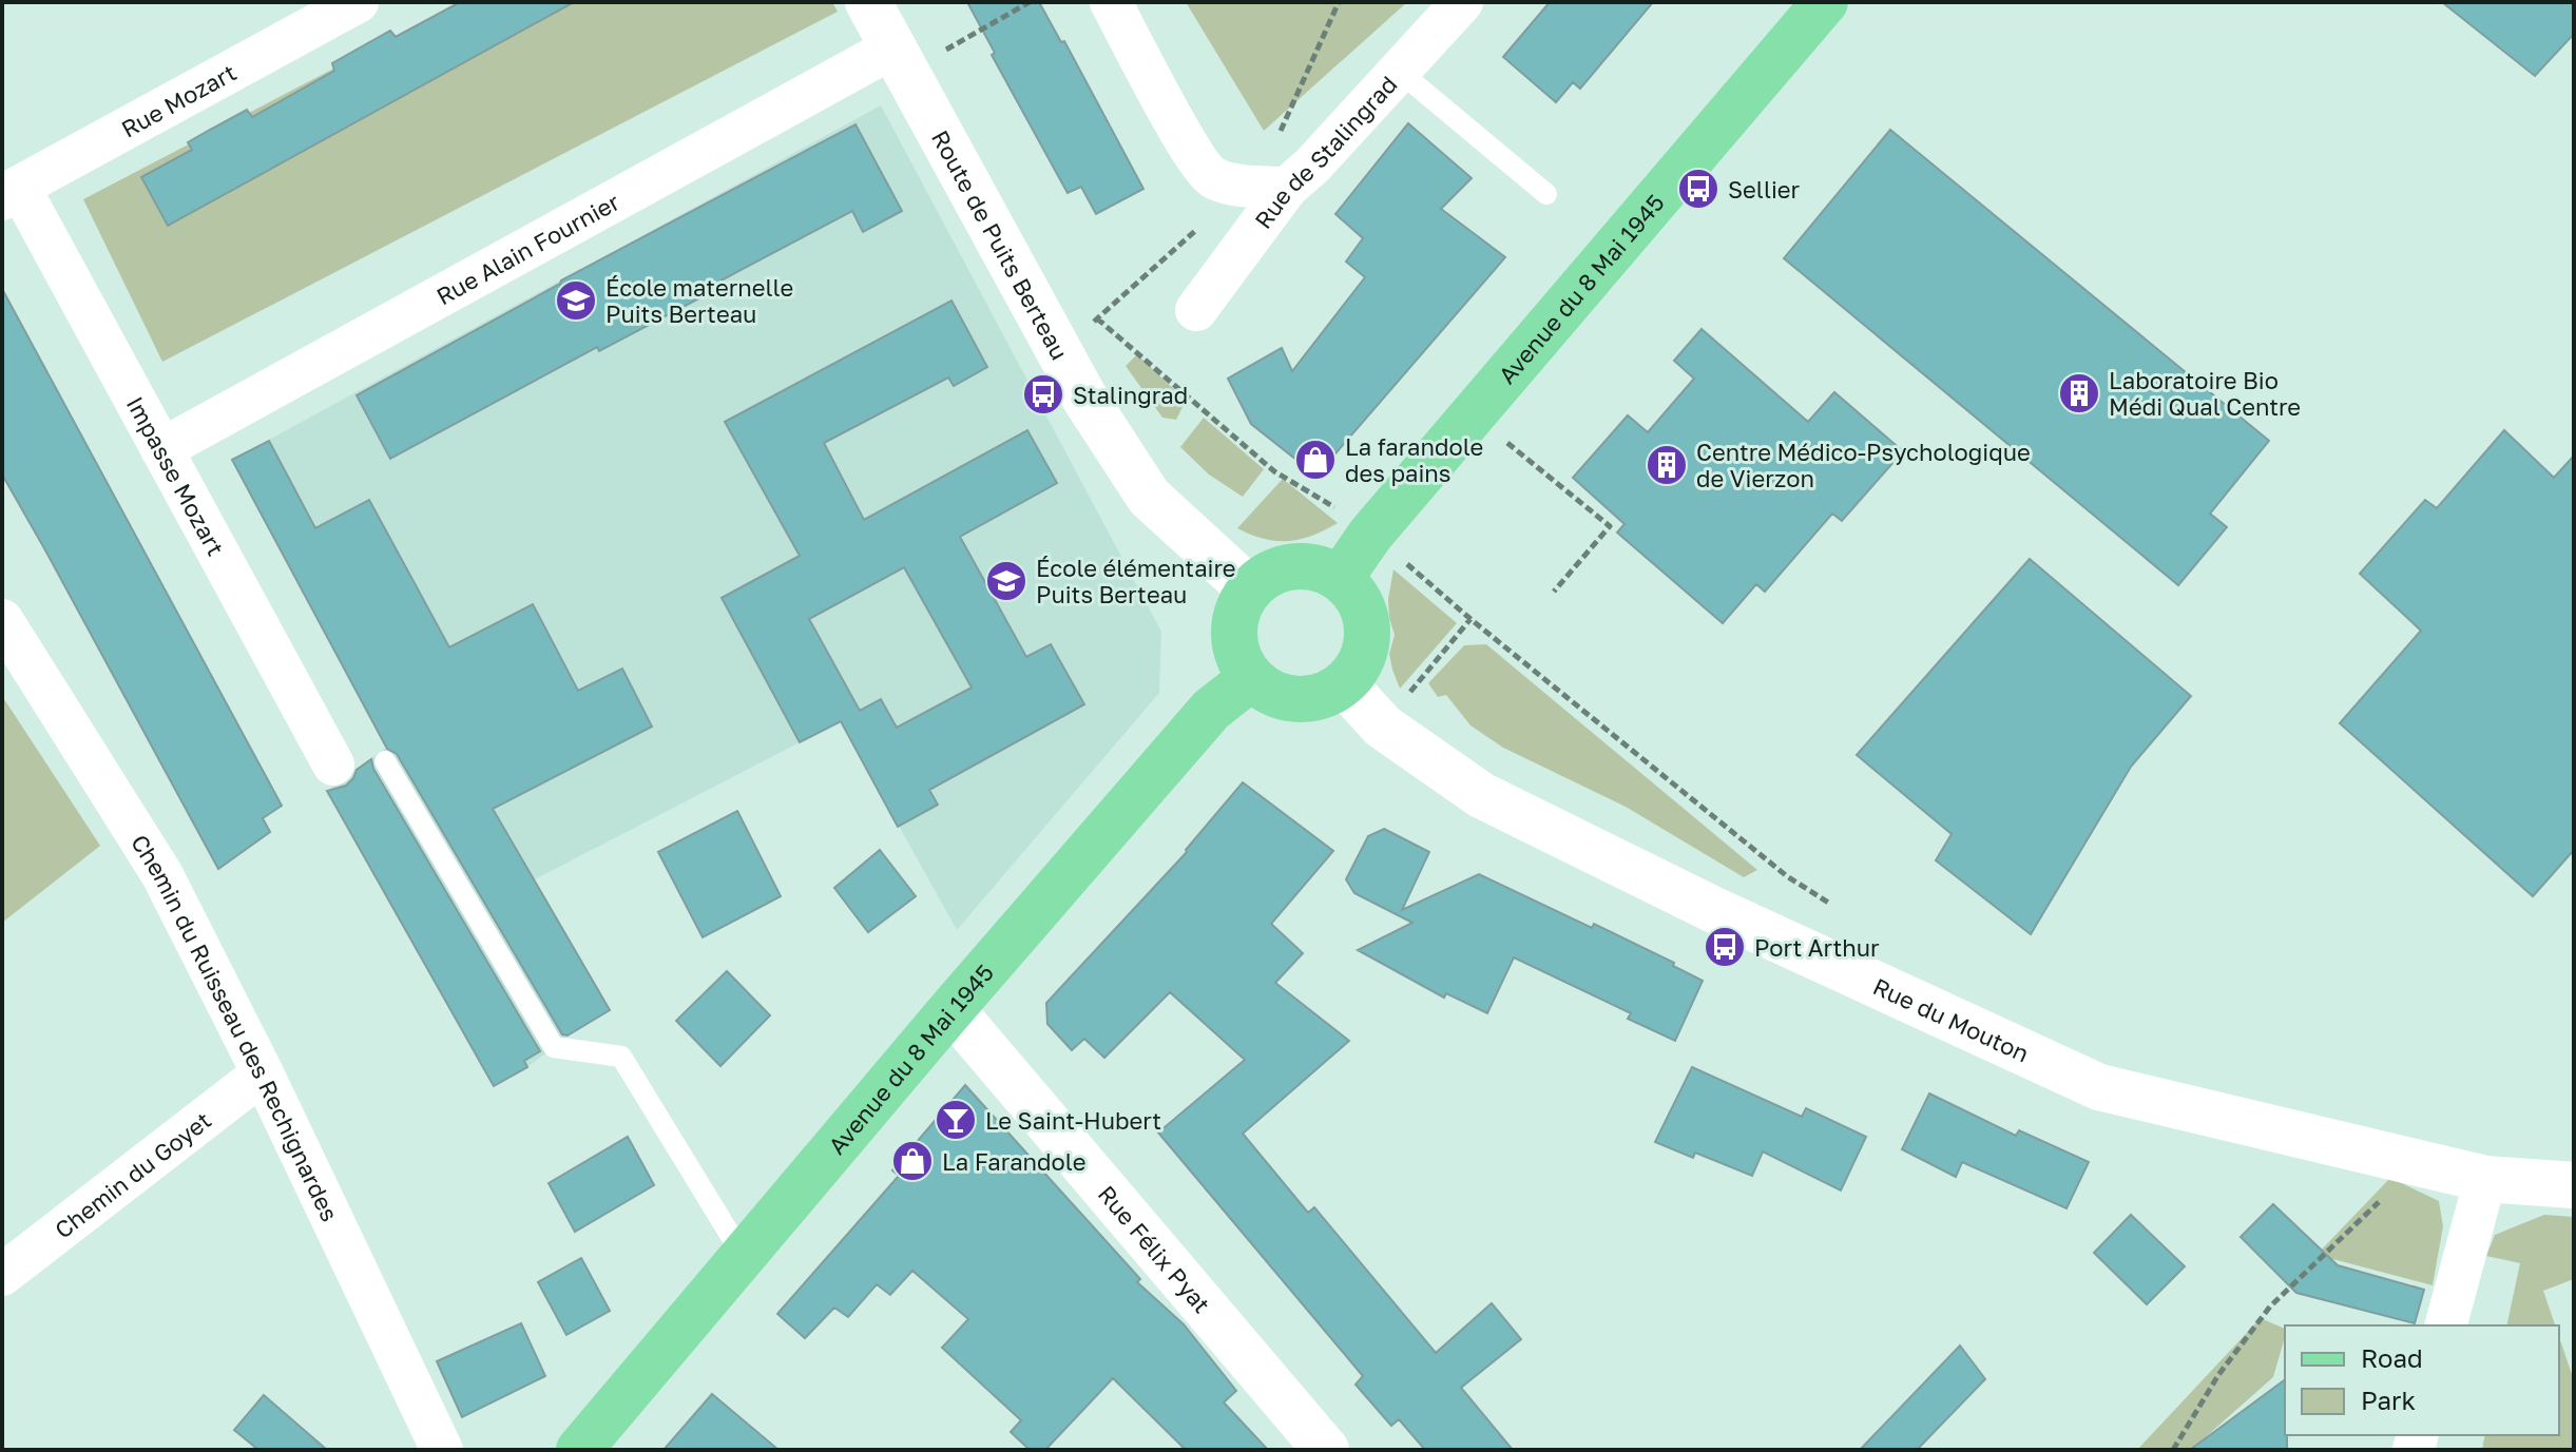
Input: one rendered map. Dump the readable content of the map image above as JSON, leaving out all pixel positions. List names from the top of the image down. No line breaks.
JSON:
{"streets":{"main road":["Avenue du 8 Mai 1945"],"street":["Rue Mozart","Rue de Stalingrad","Route de Puits Berteau","Rue Alain Fournier","Impasse Mozart","Rue du Mouton","Chemin du Ruisseau des Rechignardes","Chemin du Goyet","Rue Félix Pyat"]},"crossings":[["Rue Mozart","Impasse Mozart"],["Route de Puits Berteau","Rue Alain Fournier"],["Route de Puits Berteau","Avenue du 8 Mai 1945"],["Route de Puits Berteau","Rue du Mouton"],["Rue Alain Fournier","Impasse Mozart"],["Avenue du 8 Mai 1945","Rue du Mouton"],["Avenue du 8 Mai 1945","Rue Félix Pyat"],["Chemin du Ruisseau des Rechignardes","Chemin du Goyet"]],"places":{"bus stop":["Sellier","Stalingrad","Port Arthur"],"school or university":["École maternelle Puits Berteau","École élémentaire Puits Berteau"],"building":["Laboratoire Bio Médi Qual Centre","Centre Médico-Psychologique de Vierzon"],"shop":["La farandole des pains","La Farandole"],"bar":["Le Saint-Hubert"]},"legend":["Road","Park"]}
